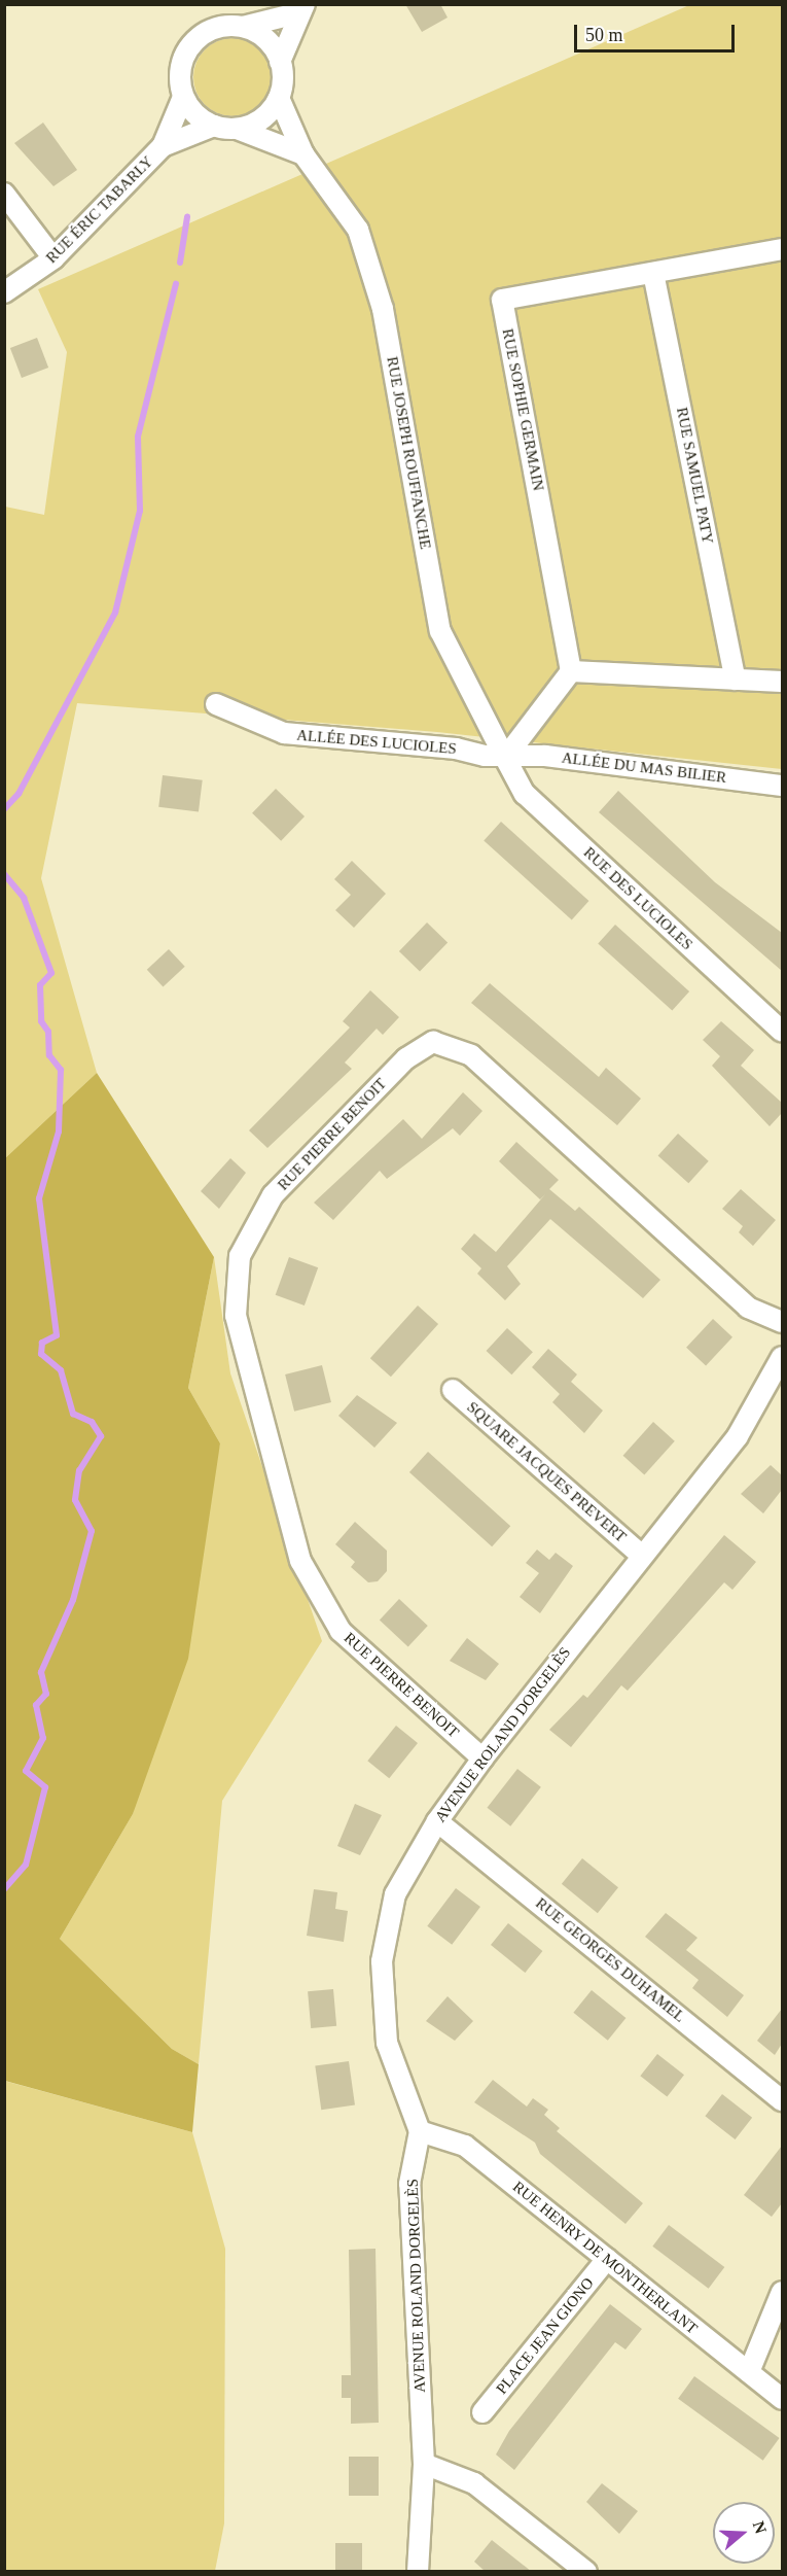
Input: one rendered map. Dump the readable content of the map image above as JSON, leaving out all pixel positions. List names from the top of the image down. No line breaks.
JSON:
{"streets":{"street":["RUE ÉRIC TABARLY","RUE SOPHIE GERMAIN","RUE JOSEPH ROUFFANCHE","RUE SAMUEL PATY","ALLÉE DES LUCIOLES","ALLÉE DU MAS BILIER","RUE DES LUCIOLES","RUE PIERRE BENOIT","SQUARE JACQUES PREVERT","AVENUE ROLAND DORGELÈS","RUE GEORGES DUHAMEL","RUE HENRY DE MONTHERLANT","PLACE JEAN GIONO"]},"crossings":[["RUE SOPHIE GERMAIN","RUE SAMUEL PATY"],["RUE JOSEPH ROUFFANCHE","ALLÉE DES LUCIOLES"],["RUE JOSEPH ROUFFANCHE","ALLÉE DU MAS BILIER"],["RUE JOSEPH ROUFFANCHE","RUE DES LUCIOLES"],["ALLÉE DES LUCIOLES","ALLÉE DU MAS BILIER"],["ALLÉE DES LUCIOLES","RUE DES LUCIOLES"],["ALLÉE DU MAS BILIER","RUE DES LUCIOLES"],["RUE PIERRE BENOIT","AVENUE ROLAND DORGELÈS"],["SQUARE JACQUES PREVERT","AVENUE ROLAND DORGELÈS"],["AVENUE ROLAND DORGELÈS","RUE GEORGES DUHAMEL"],["AVENUE ROLAND DORGELÈS","RUE HENRY DE MONTHERLANT"],["RUE HENRY DE MONTHERLANT","PLACE JEAN GIONO"]],"scale_bar":"50 m","north":"right"}
